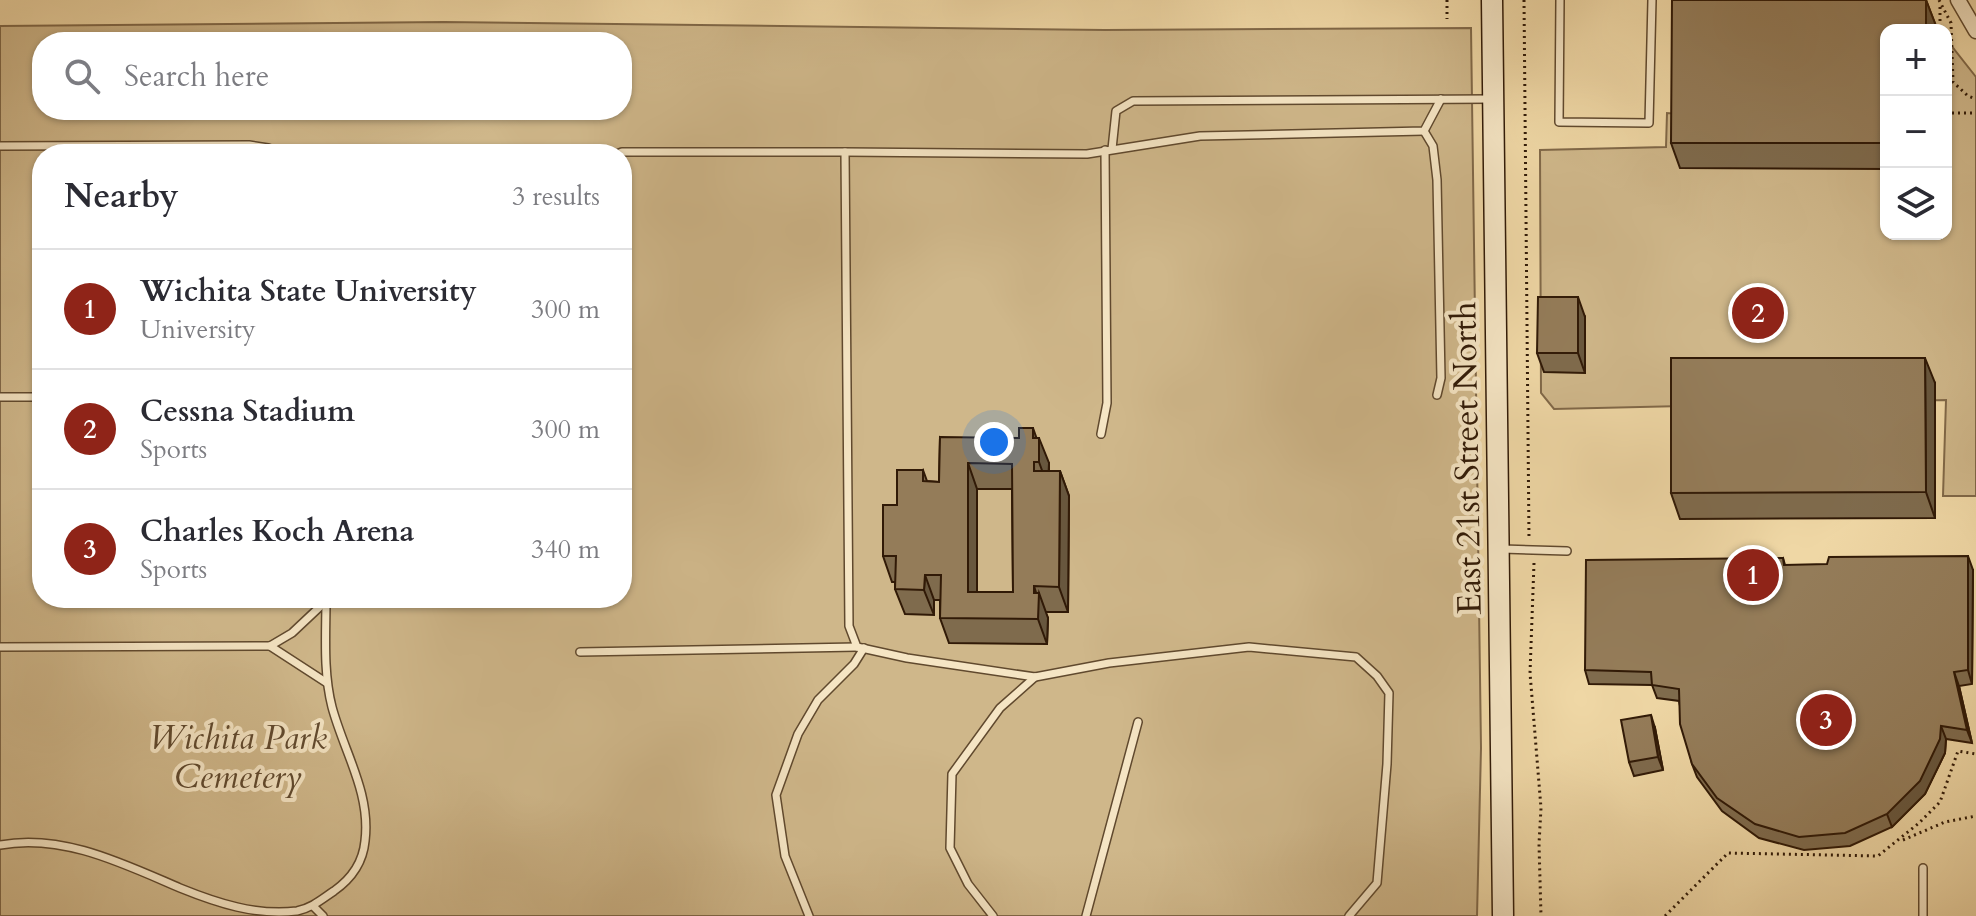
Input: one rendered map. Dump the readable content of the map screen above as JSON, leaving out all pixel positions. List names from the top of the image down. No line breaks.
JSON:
{"streets":{"main road":["East 21st Street North"]},"parks":["Wichita Park Cemetery"],"page":{"map_buttons":["+","−"],"search":"Search here","heading":["Nearby","3 results"],"list":[{"mark":"1","name":"Wichita State University","note":"University","value":"300 m"},{"mark":"2","name":"Cessna Stadium","note":"Sports","value":"300 m"},{"mark":"3","name":"Charles Koch Arena","note":"Sports","value":"340 m"}],"pins":["2","1","3"]}}
